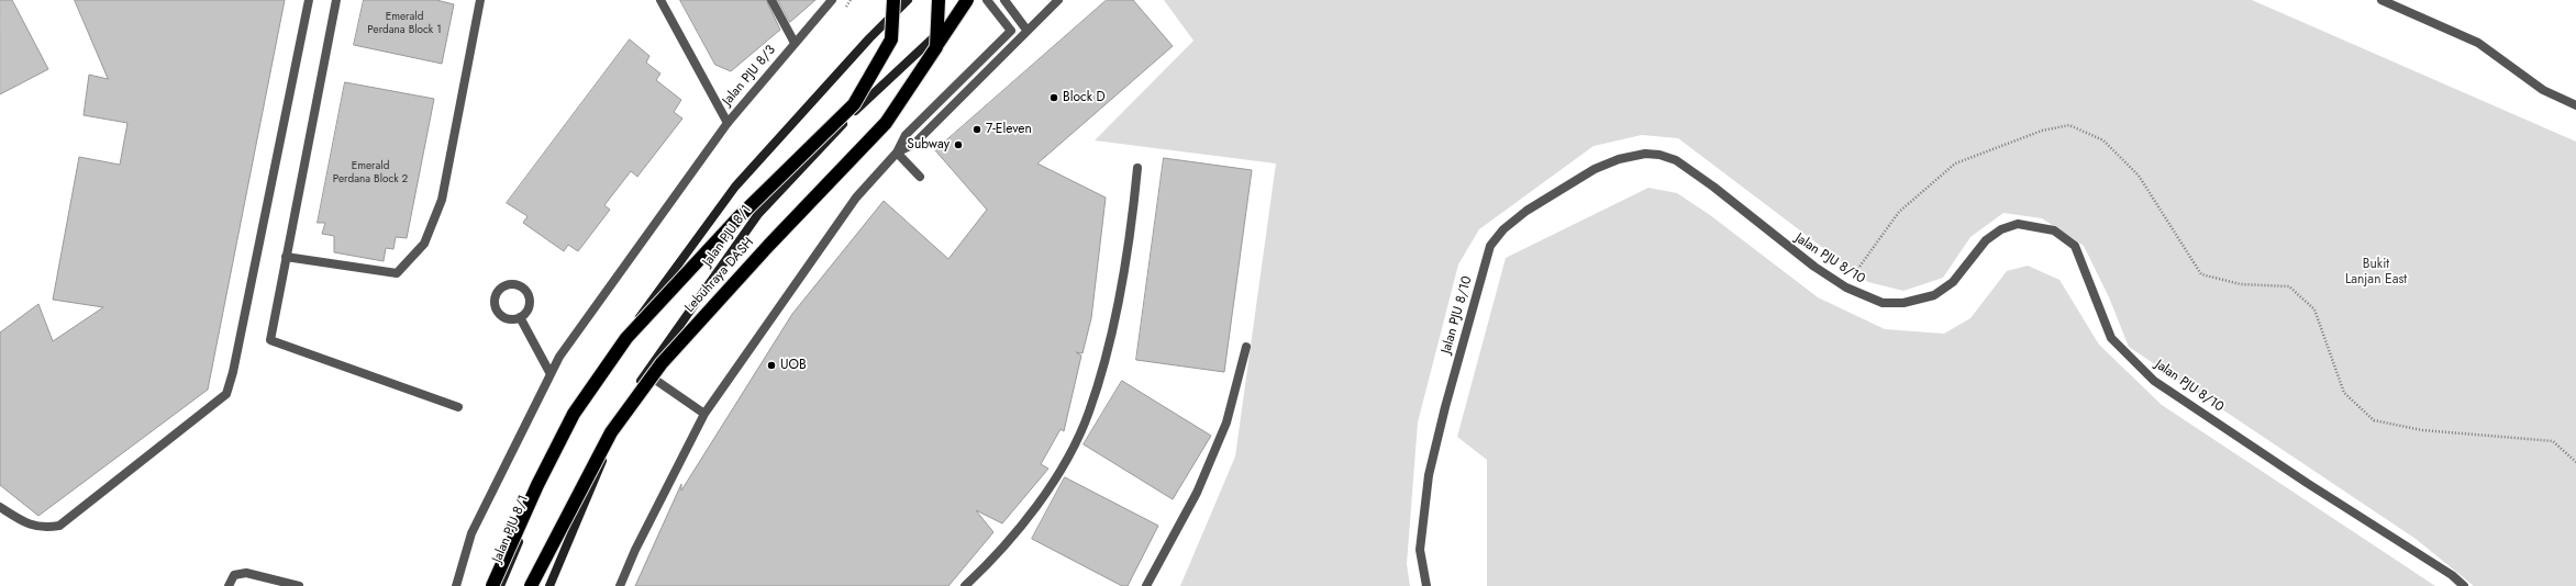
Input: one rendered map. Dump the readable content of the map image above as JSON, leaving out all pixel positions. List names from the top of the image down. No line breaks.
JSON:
{"streets":{"highway":["Lebuhraya DASH"],"main road":["Jalan PJU 8/1"],"street":["Jalan PJU 8/3","Jalan PJU 8/10"]},"crossings":[["Jalan PJU 8/1","Lebuhraya DASH"]],"parks":["Bukit Lanjan East"],"places":["Block D","7-Eleven","Subway","UOB"],"house_numbers":["Emerald Perdana Block 1","Emerald Perdana Block 2"]}
